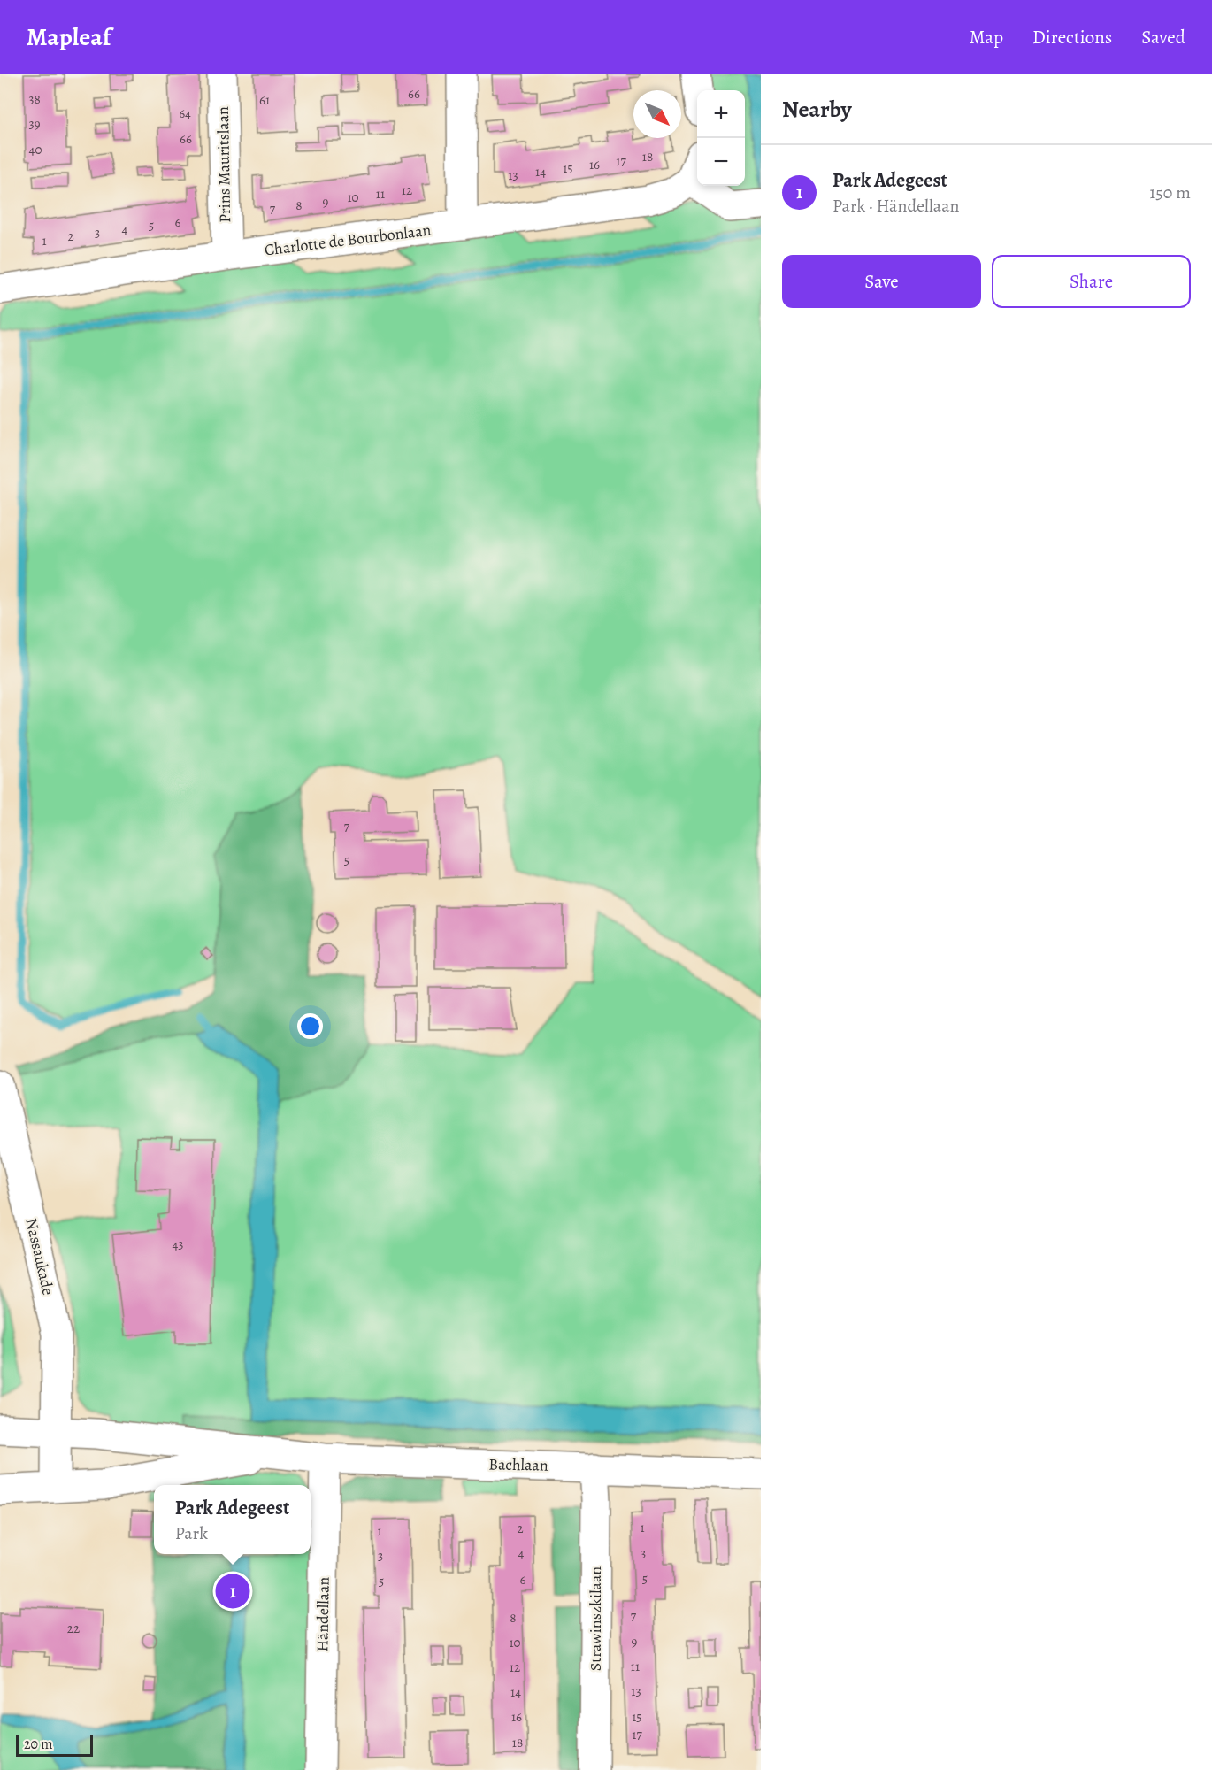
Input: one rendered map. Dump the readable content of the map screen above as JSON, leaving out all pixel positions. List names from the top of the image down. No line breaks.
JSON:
{"streets":{"street":["Prins Mauritslaan","Charlotte de Bourbonlaan","Nassaukade","Bachlaan","Händellaan","Strawinszkilaan"]},"crossings":[["Prins Mauritslaan","Charlotte de Bourbonlaan"],["Nassaukade","Bachlaan"],["Bachlaan","Händellaan"],["Bachlaan","Strawinszkilaan"]],"house_numbers":["66","38","61","64","39","66","40","18","17","16","15","14","13","12","11","10","9","8","7","6","5","4","3","2","1","7","5","43","1","2","1","4","3","3","5","6","5","7","8","22","9","10","11","12","13","14","16","15","17","18"],"scale_bar":"20 m","north":"bottom right","page":{"header":"Mapleaf","nav":["Map","Directions","Saved"],"heading":"Nearby","map_buttons":["+","−"],"list":[{"mark":"1","name":"Park Adegeest","note":"Park · Händellaan","value":"150 m"}],"buttons":["Save","Share"],"popup":["Park Adegeest","Park"],"pins":"1","scale":"20 m"}}
